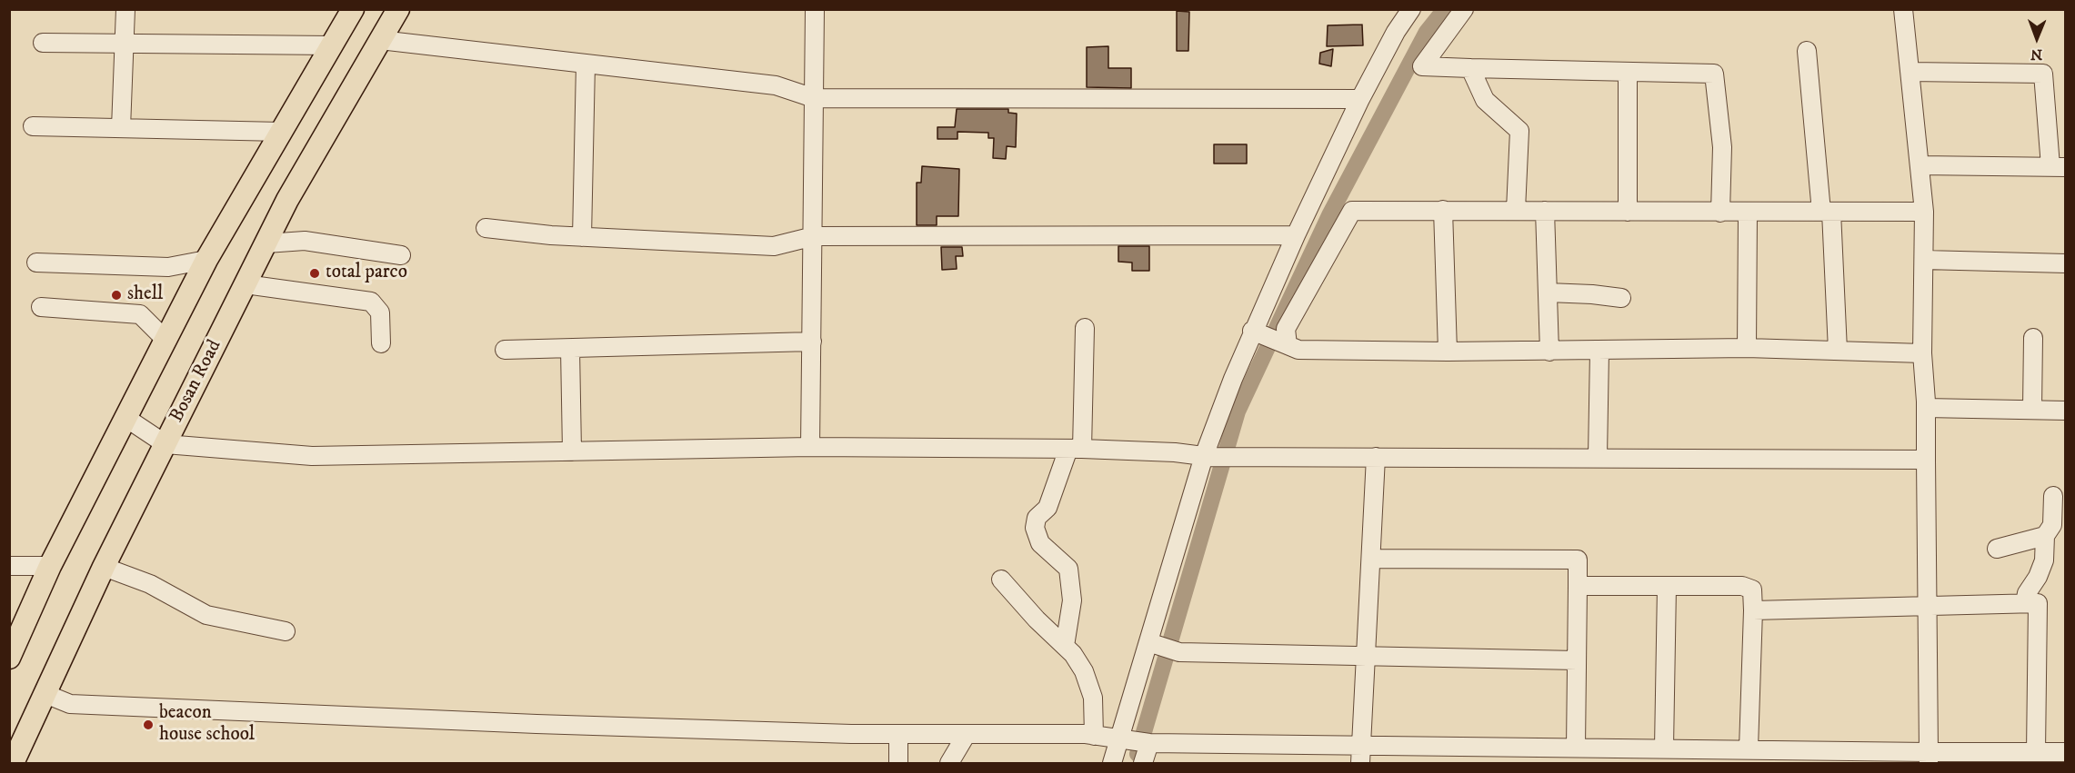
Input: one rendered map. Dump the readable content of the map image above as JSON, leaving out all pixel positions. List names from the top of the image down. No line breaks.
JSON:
{"streets":{"main road":["Bosan Road"]},"places":["total parco","shell","beacon house school"],"north":"bottom"}
